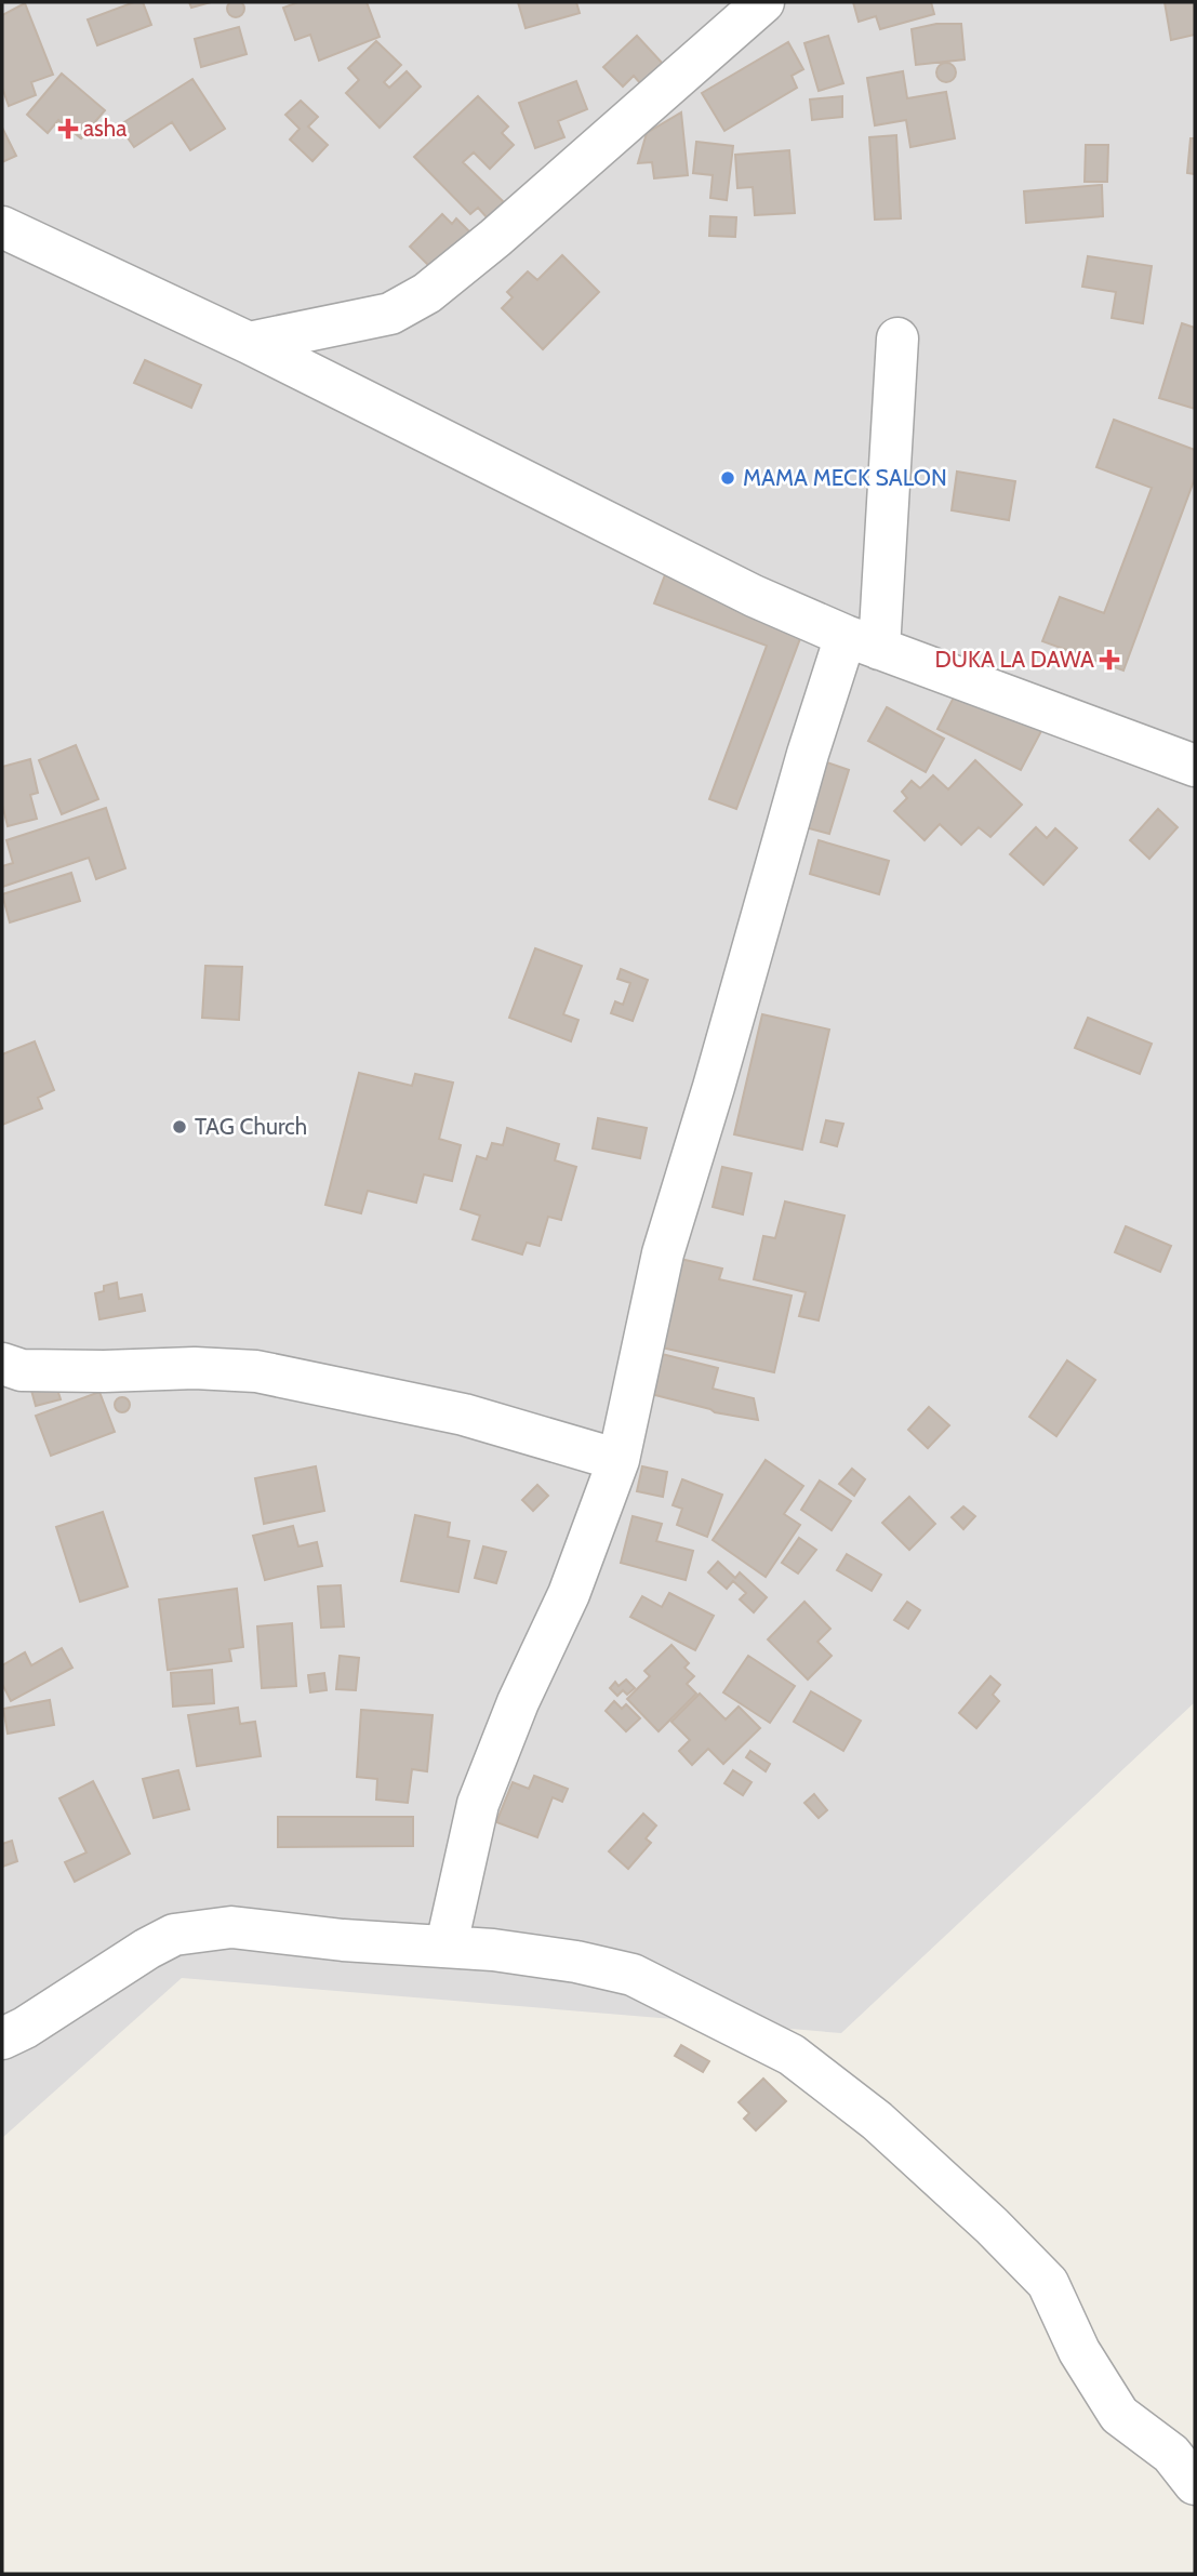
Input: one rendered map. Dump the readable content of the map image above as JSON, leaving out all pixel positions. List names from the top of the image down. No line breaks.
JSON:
{"places":{"health":["asha","DUKA LA DAWA"],"other":["MAMA MECK SALON","TAG Church"]}}
